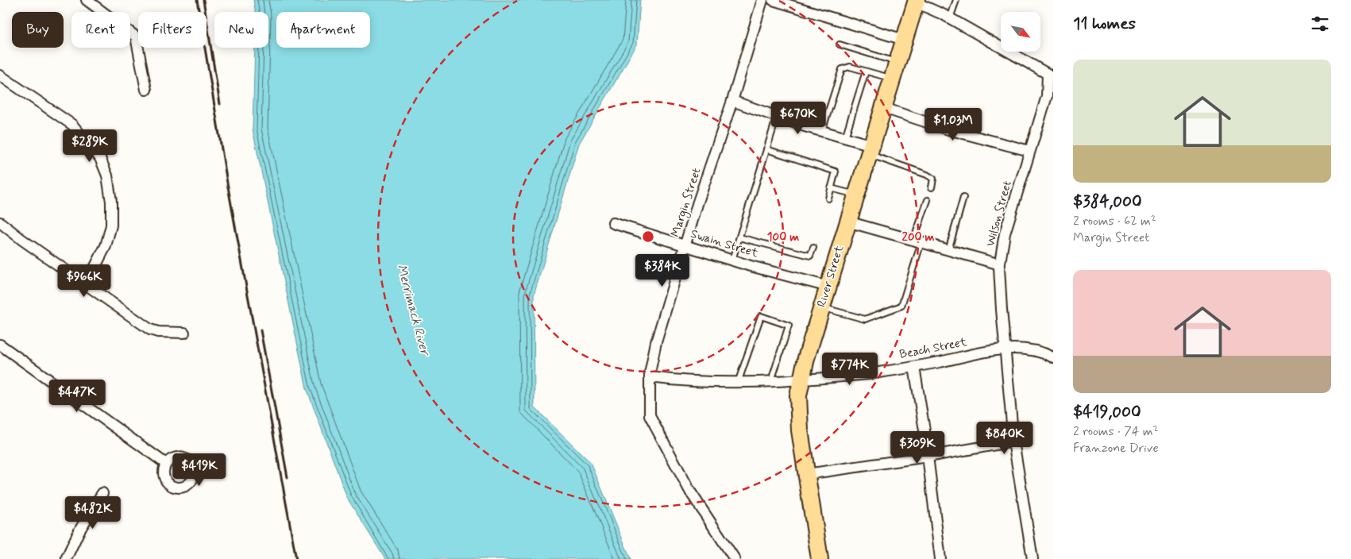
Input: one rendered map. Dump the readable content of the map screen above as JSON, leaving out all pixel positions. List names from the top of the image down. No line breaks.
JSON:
{"streets":{"main road":["River Street"],"street":["Margin Street","Wilson Street","Swain Street","Beach Street"]},"crossings":[["Margin Street","Swain Street"],["Margin Street","Beach Street"],["Wilson Street","River Street"],["Wilson Street","Beach Street"],["Swain Street","River Street"],["River Street","Beach Street"]],"water":["Merrimack River"],"north":"bottom right","page":{"heading":"11 homes","chip":["Buy","Rent","Filters","New","Apartment"],"list":[{"name":"$384,000","note":"2 rooms · 62 m² · Margin Street"},{"name":"$419,000","note":"2 rooms · 74 m² · Franzone Drive"}],"price":["$670K","$1.03M","$289K","$384K","$966K","$774K","$447K","$840K","$309K","$419K","$482K"]},"rings":["100 m","200 m"]}
